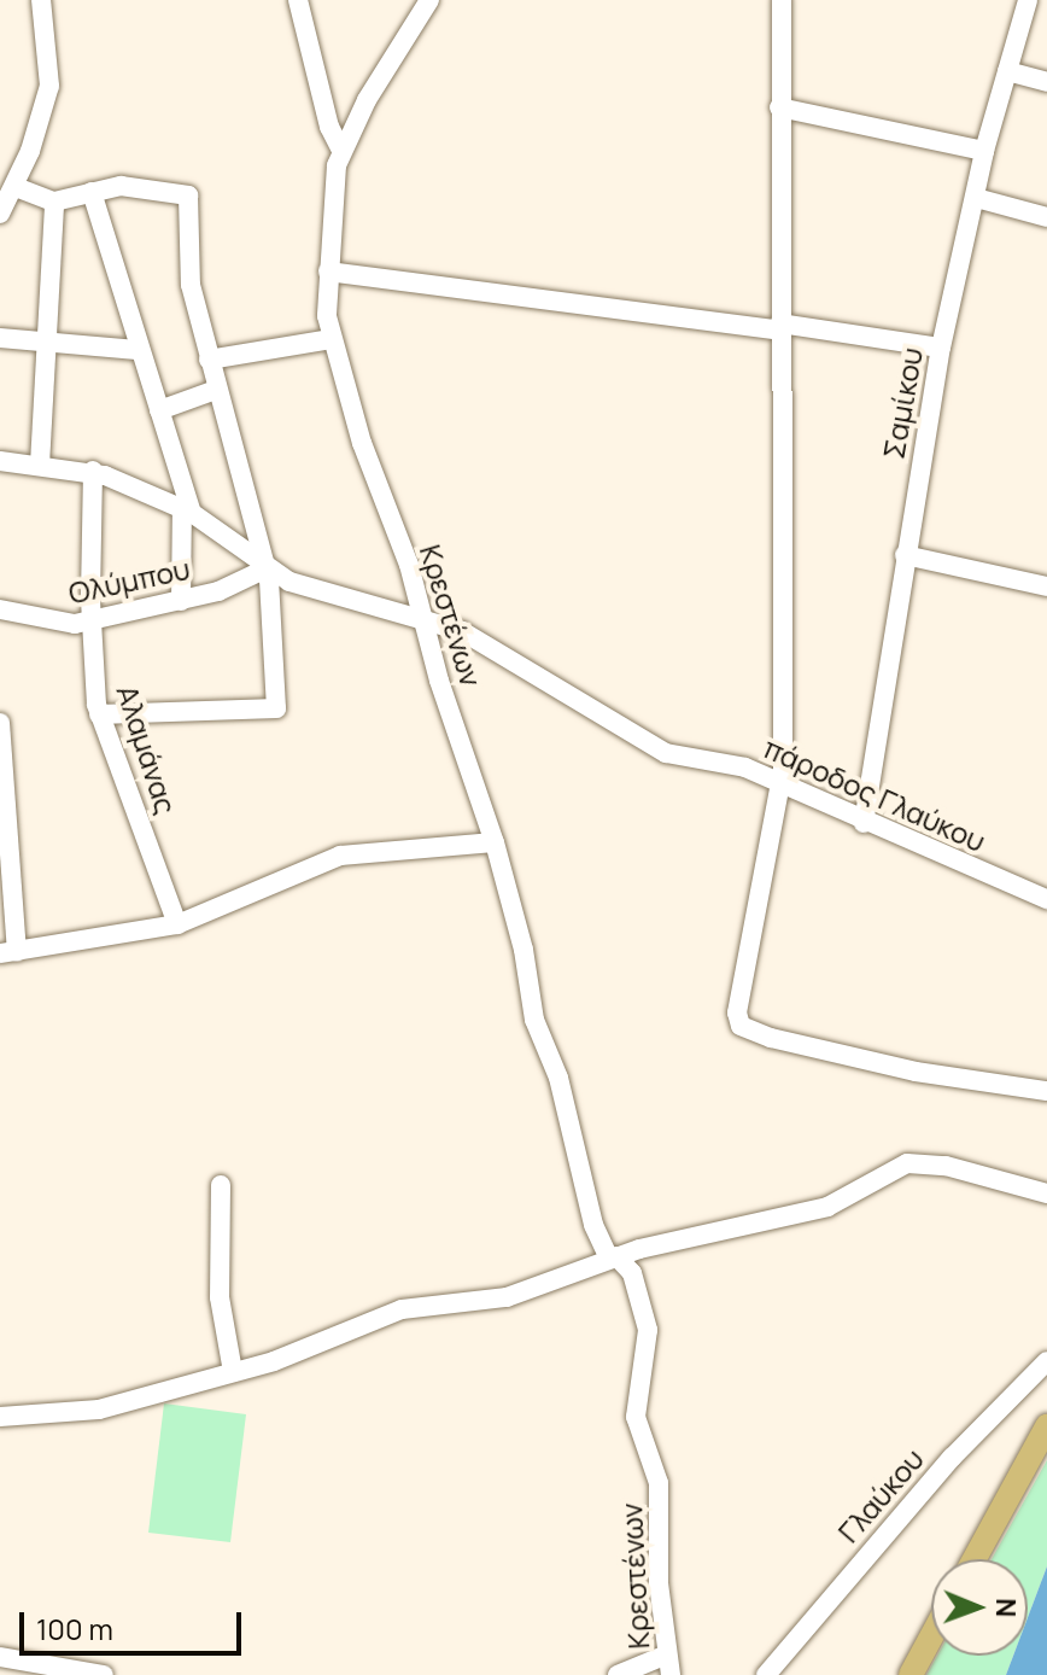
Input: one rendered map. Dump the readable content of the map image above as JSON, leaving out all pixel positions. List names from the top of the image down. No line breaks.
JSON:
{"streets":{"street":["Σαμίκου","Ολύμπου","Κρεστένων","Αλαμάνας","πάροδος Γλαύκου","Γλαύκου"]},"crossings":[["Σαμίκου","πάροδος Γλαύκου"],["Ολύμπου","Αλαμάνας"],["Ολύμπου","πάροδος Γλαύκου"],["Κρεστένων","πάροδος Γλαύκου"],["Αλαμάνας","πάροδος Γλαύκου"]],"scale_bar":"100 m","north":"right"}
